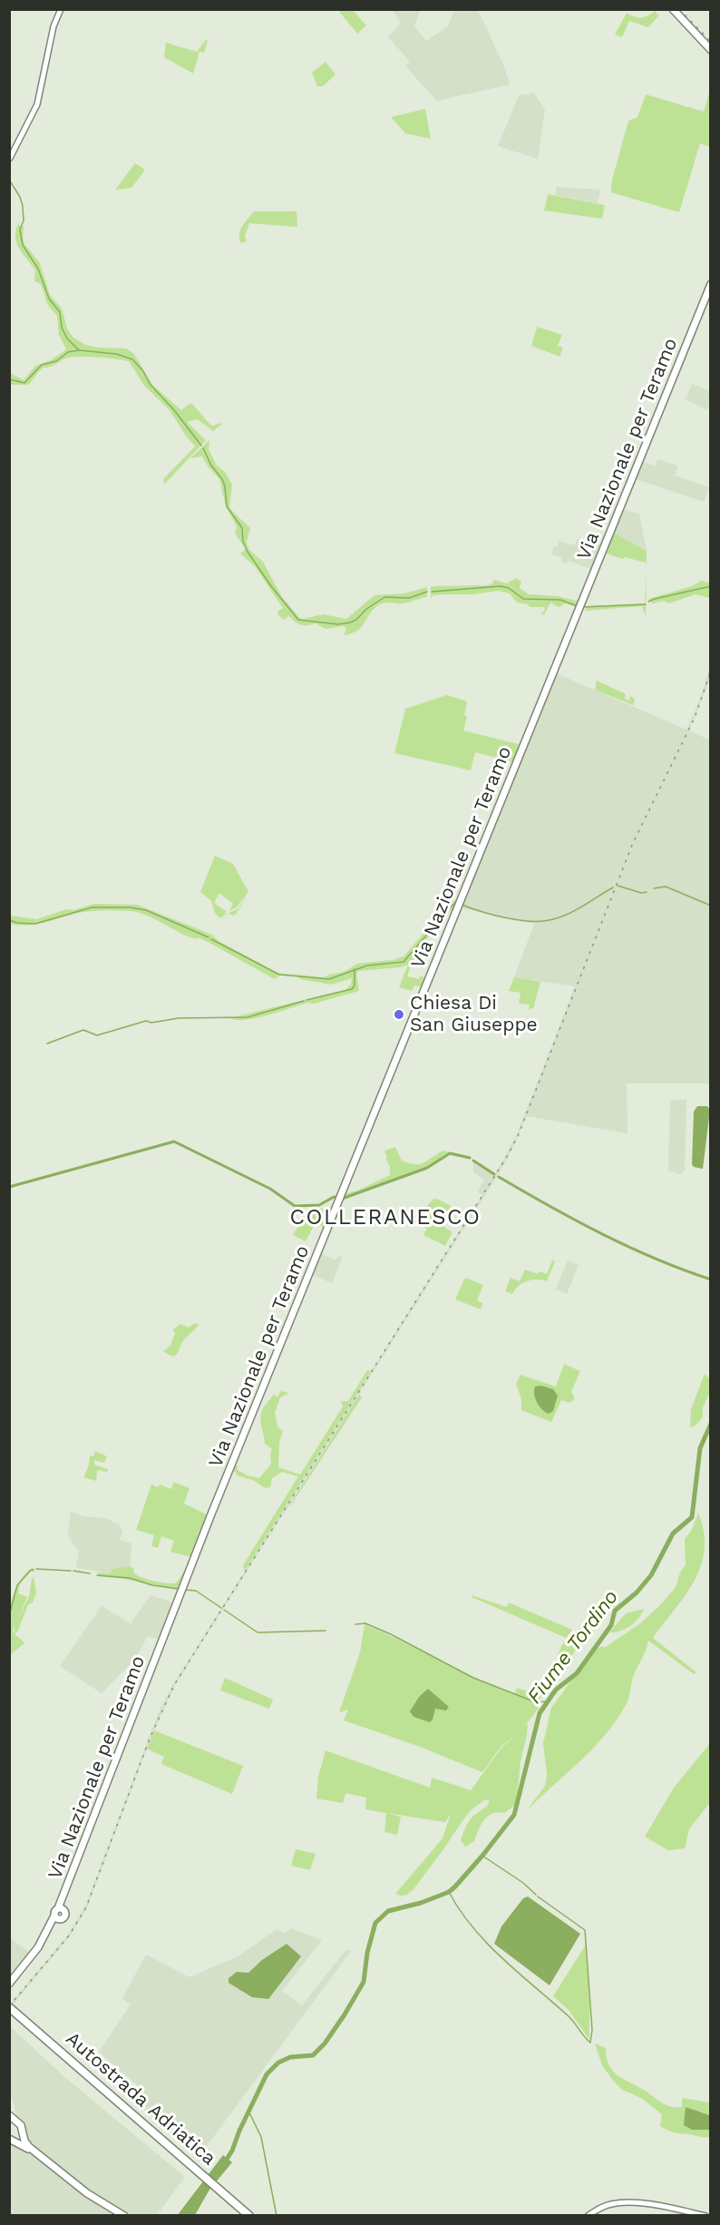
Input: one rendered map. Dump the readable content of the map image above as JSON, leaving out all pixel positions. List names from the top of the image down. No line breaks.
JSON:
{"streets":{"highway":["Autostrada Adriatica"],"main road":["Via Nazionale per Teramo"]},"districts":["COLLERANESCO"],"water":["Fiume Tordino"],"places":["Chiesa Di San Giuseppe"]}
